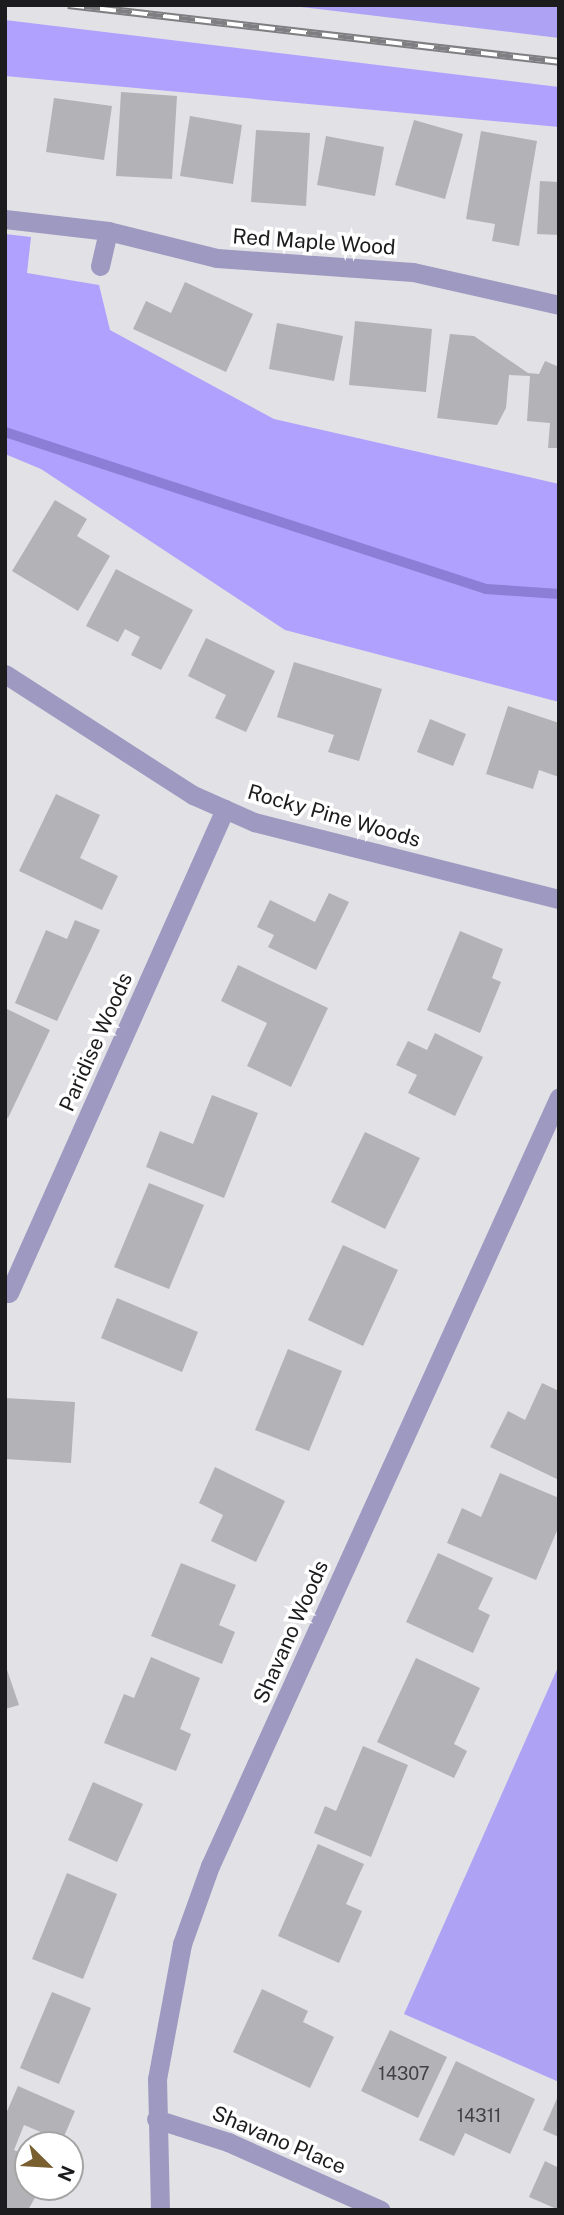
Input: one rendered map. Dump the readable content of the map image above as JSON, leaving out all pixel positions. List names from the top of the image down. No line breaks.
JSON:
{"streets":{"street":["Red Maple Wood","Rocky Pine Woods","Paridise Woods","Shavano Woods","Shavano Place"]},"crossings":[["Rocky Pine Woods","Paridise Woods"],["Shavano Woods","Shavano Place"]],"house_numbers":["14307","14311"],"north":"bottom right"}
